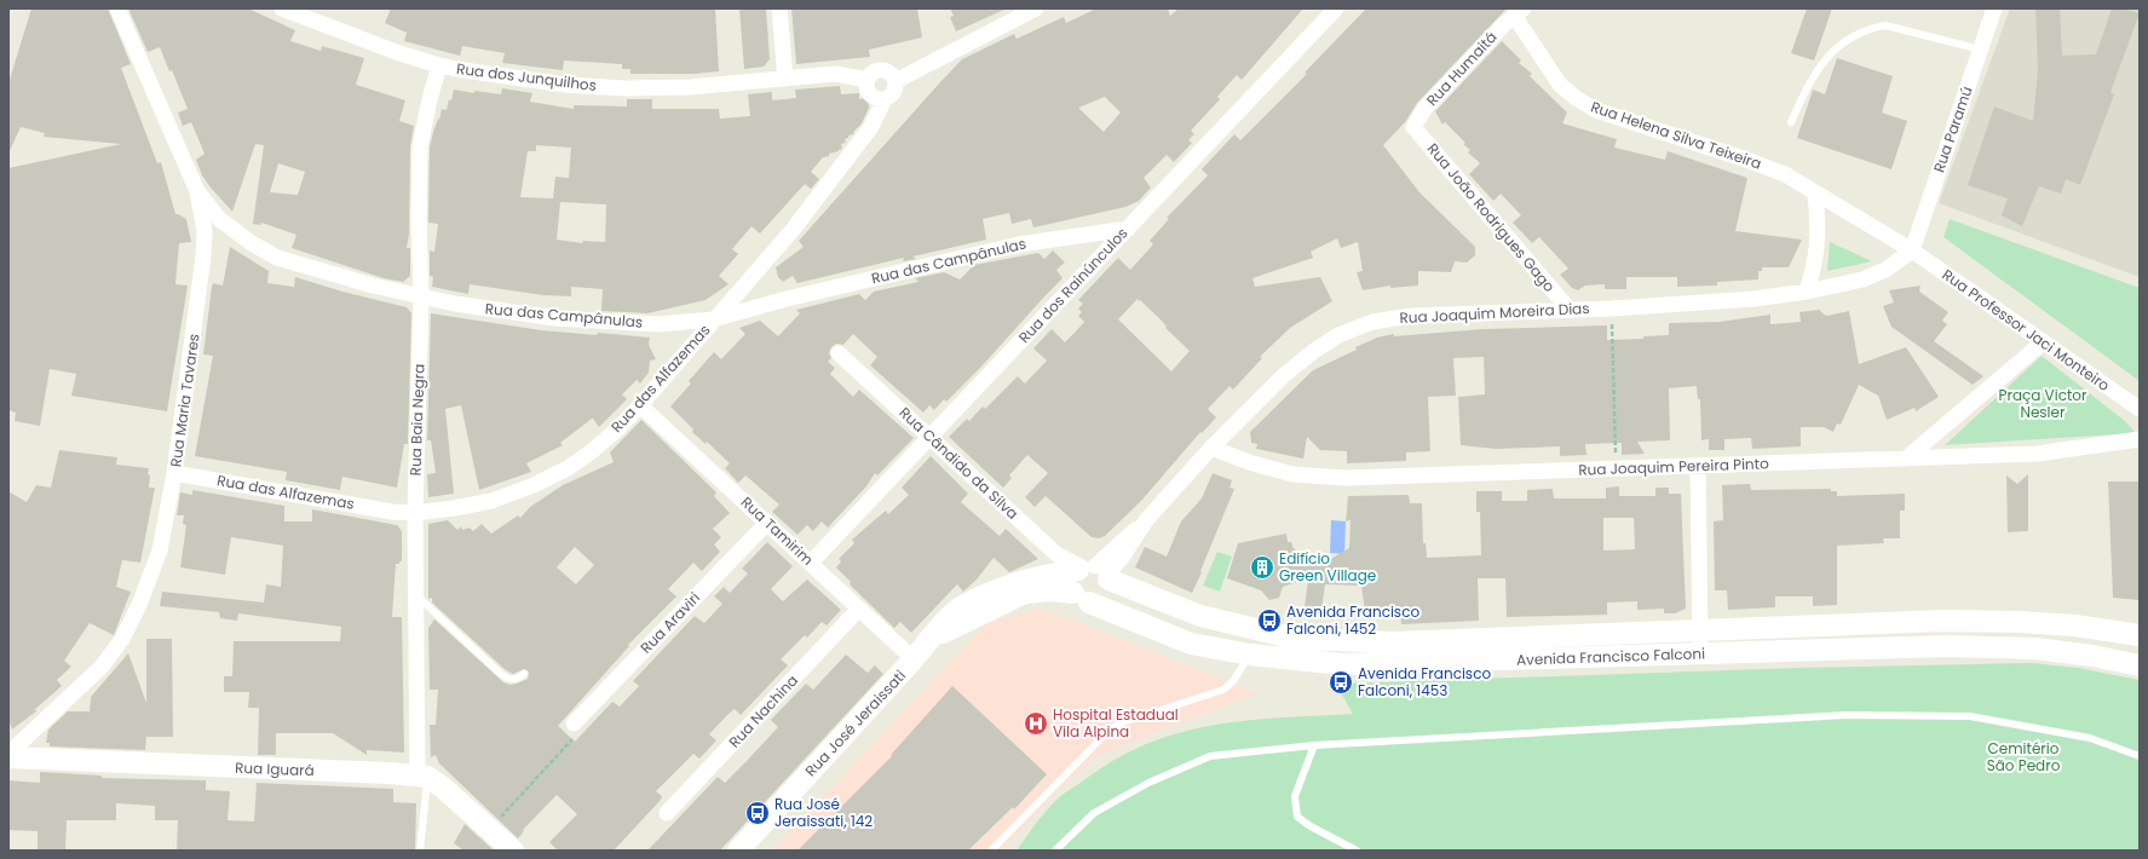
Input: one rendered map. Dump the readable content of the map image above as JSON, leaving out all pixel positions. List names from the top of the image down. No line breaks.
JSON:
{"streets":{"main road":["Avenida Francisco Falconi","Rua José Jeraissati","Rua Iguará"],"street":["Rua Humaitá","Rua dos Junquilhos","Rua Paramú","Rua Helena Silva Teixeira","Rua João Rodrigues Gago","Rua das Campânulas","Rua dos Rainúnculos","Rua Joaquim Moreira Dias","Rua Professor Jaci Monteiro","Rua das Alfazemas","Rua Maria Tavares","Rua Baia Negra","Rua Cândido da Silva","Rua Joaquim Pereira Pinto","Rua Tamirim","Rua Araviri","Rua Nachina"]},"crossings":[["Rua Humaitá","Rua Helena Silva Teixeira"],["Rua Humaitá","Rua João Rodrigues Gago"],["Rua dos Junquilhos","Rua das Alfazemas"],["Rua dos Junquilhos","Rua Baia Negra"],["Rua Paramú","Rua Helena Silva Teixeira"],["Rua Paramú","Rua Joaquim Moreira Dias"],["Rua Paramú","Rua Professor Jaci Monteiro"],["Rua Helena Silva Teixeira","Rua Joaquim Moreira Dias"],["Rua Helena Silva Teixeira","Rua Professor Jaci Monteiro"],["Rua João Rodrigues Gago","Rua Joaquim Moreira Dias"],["Rua das Campânulas","Rua dos Rainúnculos"],["Rua das Campânulas","Rua das Alfazemas"],["Rua das Campânulas","Rua Maria Tavares"],["Rua das Campânulas","Rua Baia Negra"],["Rua dos Rainúnculos","Rua Cândido da Silva"],["Rua dos Rainúnculos","Rua Tamirim"],["Rua Joaquim Moreira Dias","Rua Professor Jaci Monteiro"],["Rua Joaquim Moreira Dias","Rua Cândido da Silva"],["Rua Joaquim Moreira Dias","Rua Joaquim Pereira Pinto"],["Rua Joaquim Moreira Dias","Avenida Francisco Falconi"],["Rua das Alfazemas","Rua Maria Tavares"],["Rua das Alfazemas","Rua Baia Negra"],["Rua das Alfazemas","Rua Tamirim"],["Rua Maria Tavares","Rua Iguará"],["Rua Baia Negra","Rua Iguará"],["Rua Cândido da Silva","Avenida Francisco Falconi"],["Rua Tamirim","Rua Araviri"],["Rua Tamirim","Rua Nachina"],["Rua Tamirim","Rua José Jeraissati"],["Avenida Francisco Falconi","Rua José Jeraissati"]],"parks":["Praça Victor Nesler","Cemitério São Pedro"],"places":{"building":["Edifício Green Village"],"bus stop":["Avenida Francisco Falconi, 1452","Avenida Francisco Falconi, 1453","Rua José Jeraissati, 142"],"hospital":["Hospital Estadual Vila Alpina"]}}
